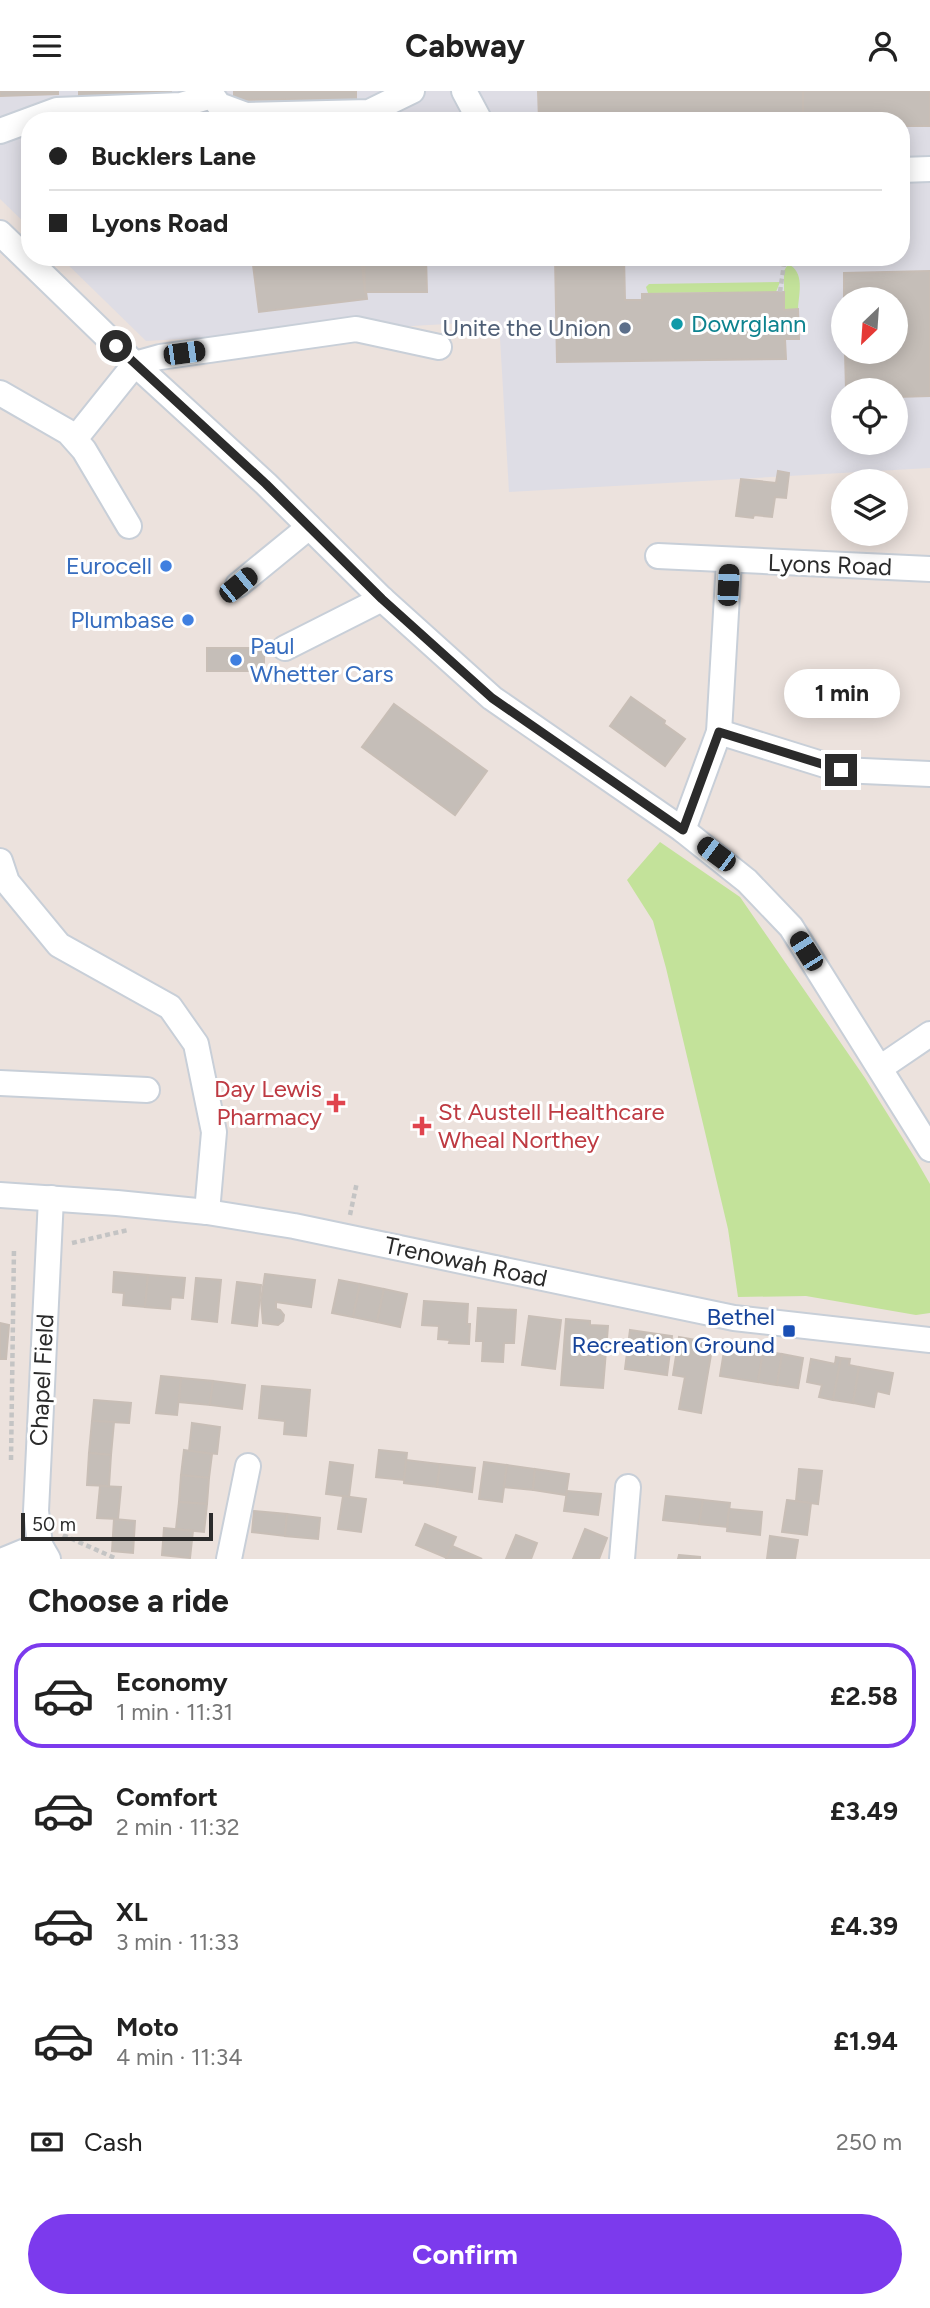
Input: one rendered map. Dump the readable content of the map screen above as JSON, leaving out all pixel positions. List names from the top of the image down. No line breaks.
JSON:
{"streets":{"street":["Lyons Road","Trenowah Road","Chapel Field"]},"crossings":[["Trenowah Road","Chapel Field"]],"places":{"other":["Dowrglann","Unite the Union","Eurocell","Plumbase","Paul Whetter Cars"],"health":["Day Lewis Pharmacy","St Austell Healthcare Wheal Northey"],"transit":["Bethel Recreation Ground"]},"scale_bar":"50 m","north":"bottom left","page":{"header":"Cabway","banner":["Bucklers Lane","Lyons Road"],"bubble":"1 min","scale":"50 m","heading":"Choose a ride","list":[{"name":"Economy","note":"1 min · 11:31","value":"£2.58"},{"name":"Comfort","note":"2 min · 11:32","value":"£3.49"},{"name":"XL","note":"3 min · 11:33","value":"£4.39"},{"name":"Moto","note":"4 min · 11:34","value":"£1.94"}],"pay":["Cash","250 m"],"buttons":"Confirm"}}
